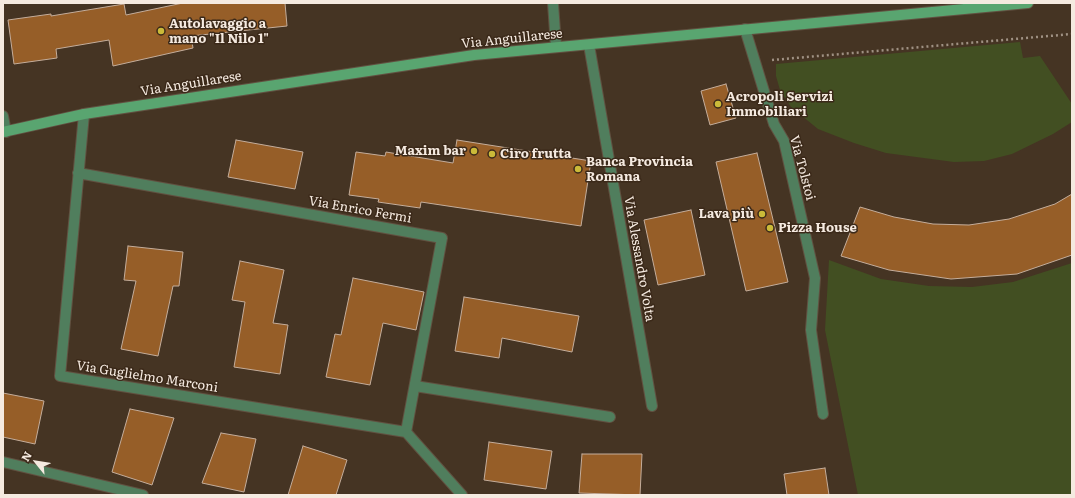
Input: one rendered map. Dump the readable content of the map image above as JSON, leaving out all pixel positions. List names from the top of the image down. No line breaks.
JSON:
{"streets":{"main road":["Via Anguillarese"],"street":["Via Tolstoi","Via Enrico Fermi","Via Alessandro Volta","Via Guglielmo Marconi"]},"crossings":[["Via Anguillarese","Via Tolstoi"],["Via Anguillarese","Via Alessandro Volta"],["Via Anguillarese","Via Guglielmo Marconi"],["Via Enrico Fermi","Via Guglielmo Marconi"]],"places":["Autolavaggio a mano \"Il Nilo 1\"","Acropoli Servizi Immobiliari","Maxim bar","Ciro frutta","Banca Provincia Romana","Lava più","Pizza House"],"north":"top left"}
